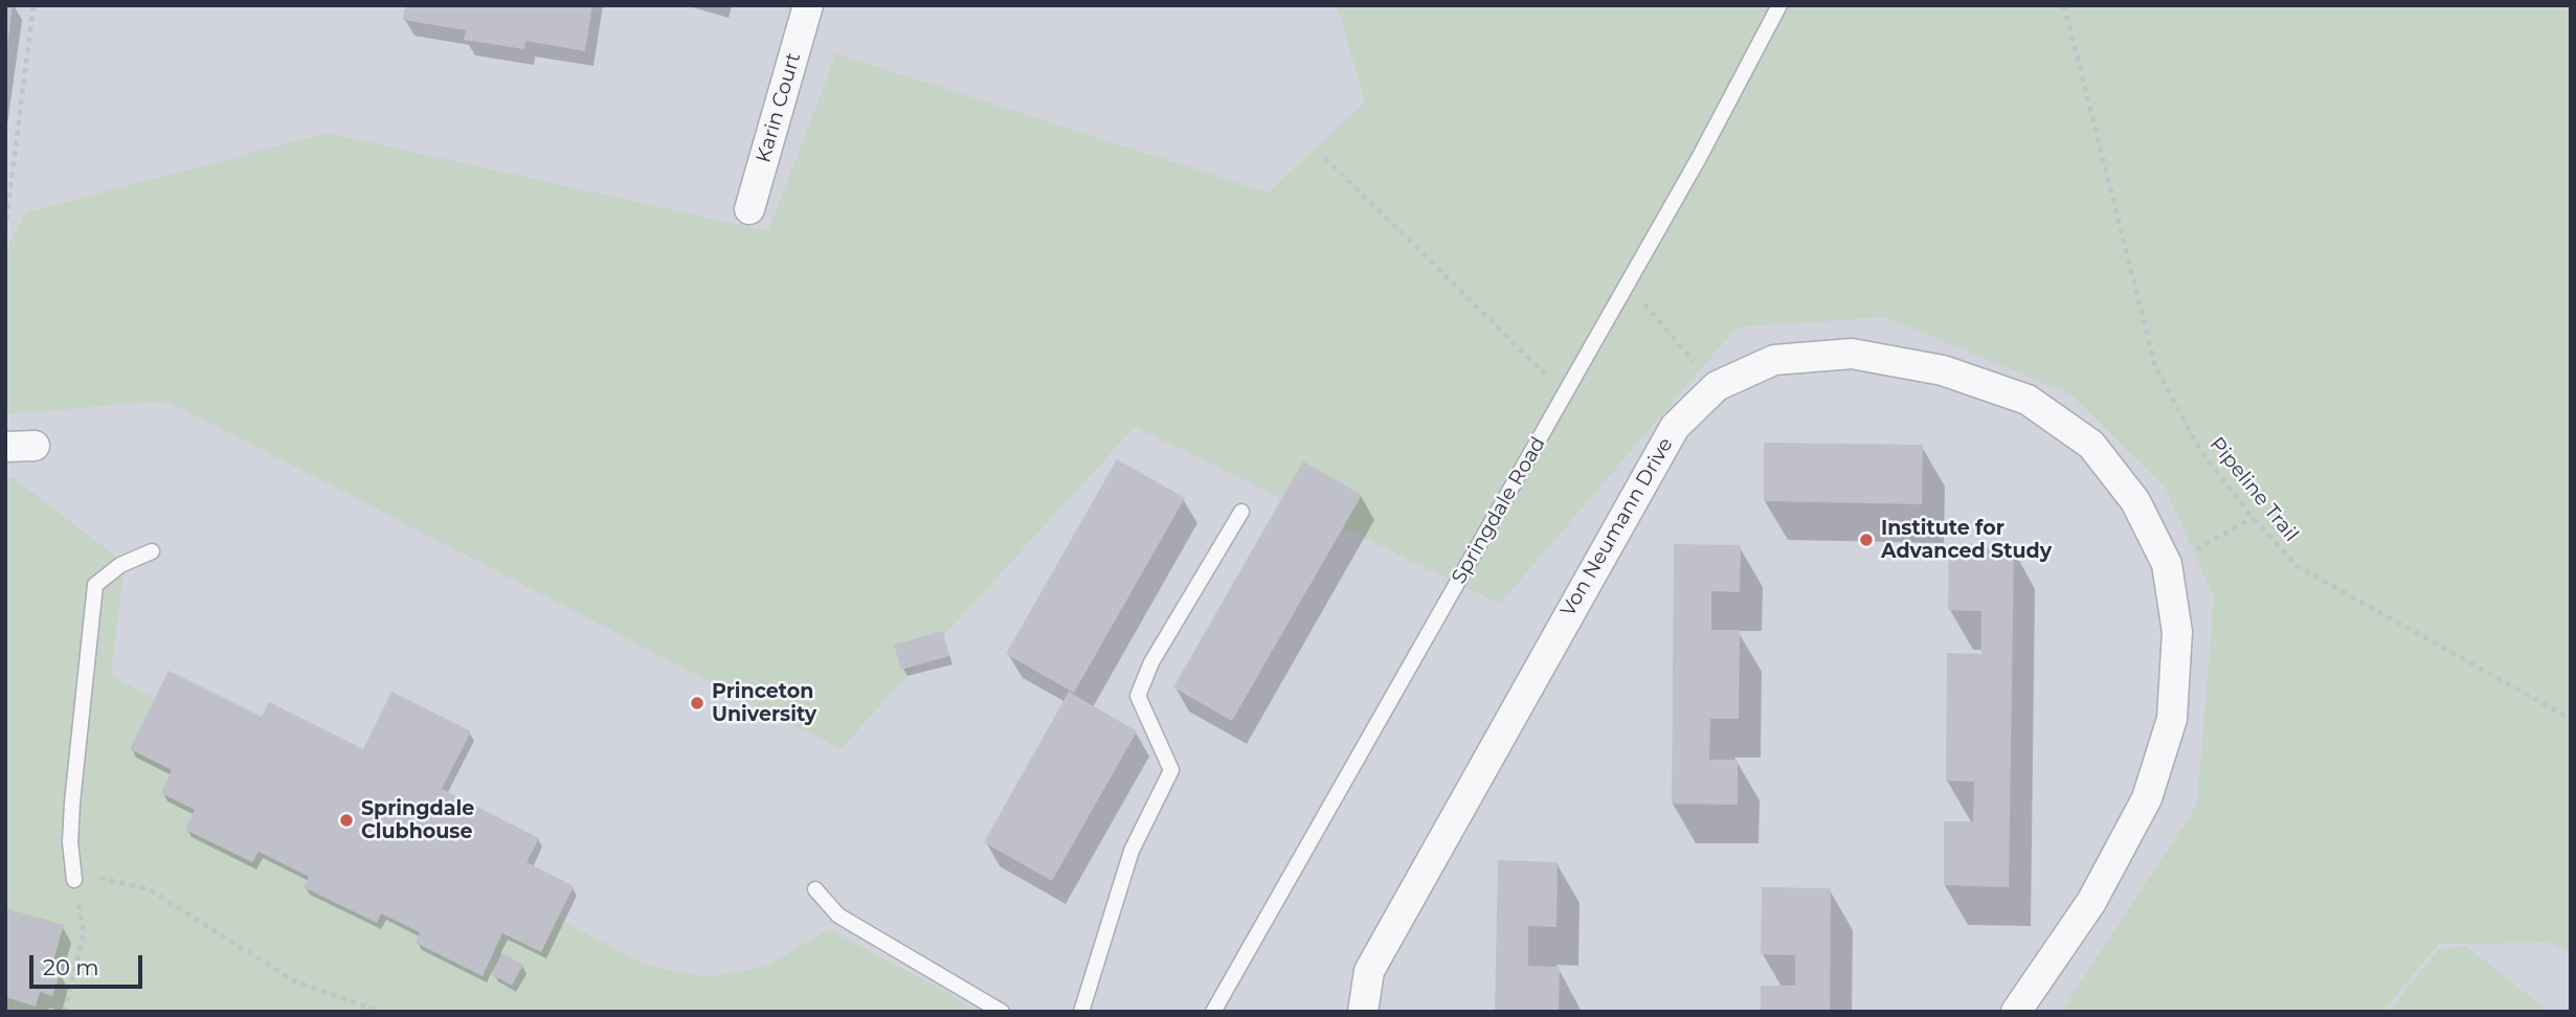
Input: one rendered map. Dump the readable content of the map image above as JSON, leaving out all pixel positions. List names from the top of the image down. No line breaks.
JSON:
{"streets":{"street":["Karin Court","Von Neumann Drive"],"lane":["Springdale Road"],"path":["Pipeline Trail"]},"places":["Institute for Advanced Study","Princeton University","Springdale Clubhouse"],"scale_bar":"20 m"}
